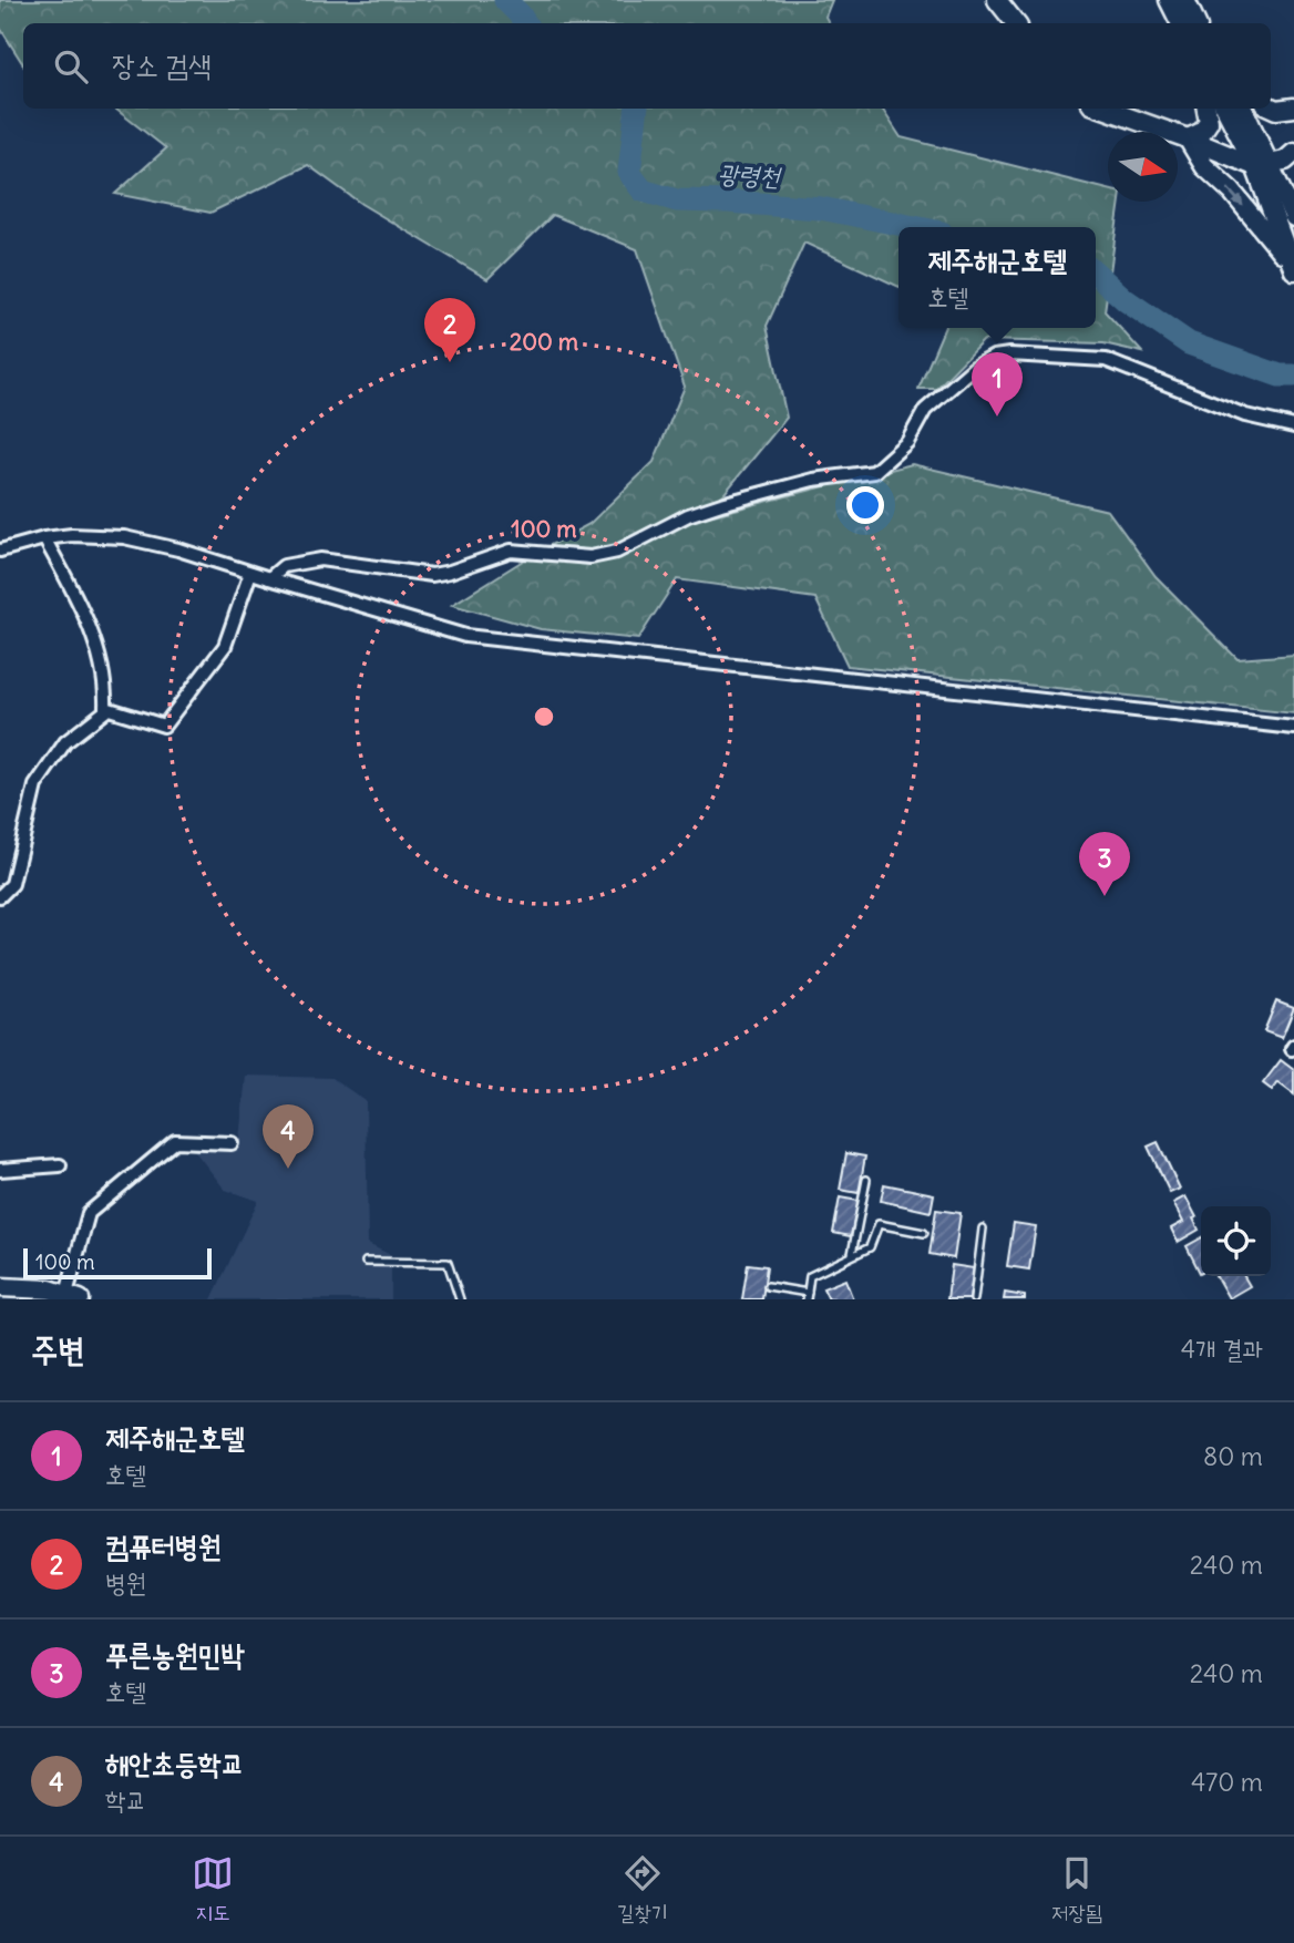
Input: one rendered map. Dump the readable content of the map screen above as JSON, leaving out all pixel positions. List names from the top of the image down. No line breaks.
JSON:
{"water":["광령천"],"scale_bar":"100 m","north":"right","page":{"search":"장소 검색","popup":["제주해군호텔","호텔"],"pins":["2","1","3","4"],"scale":"100 m","heading":["주변","4개 결과"],"list":[{"mark":"1","name":"제주해군호텔","note":"호텔","value":"80 m"},{"mark":"2","name":"컴퓨터병원","note":"병원","value":"240 m"},{"mark":"3","name":"푸른농원민박","note":"호텔","value":"240 m"},{"mark":"4","name":"해안초등학교","note":"학교","value":"470 m"}],"nav":["지도","길찾기","저장됨"]},"rings":["200 m","100 m"]}
